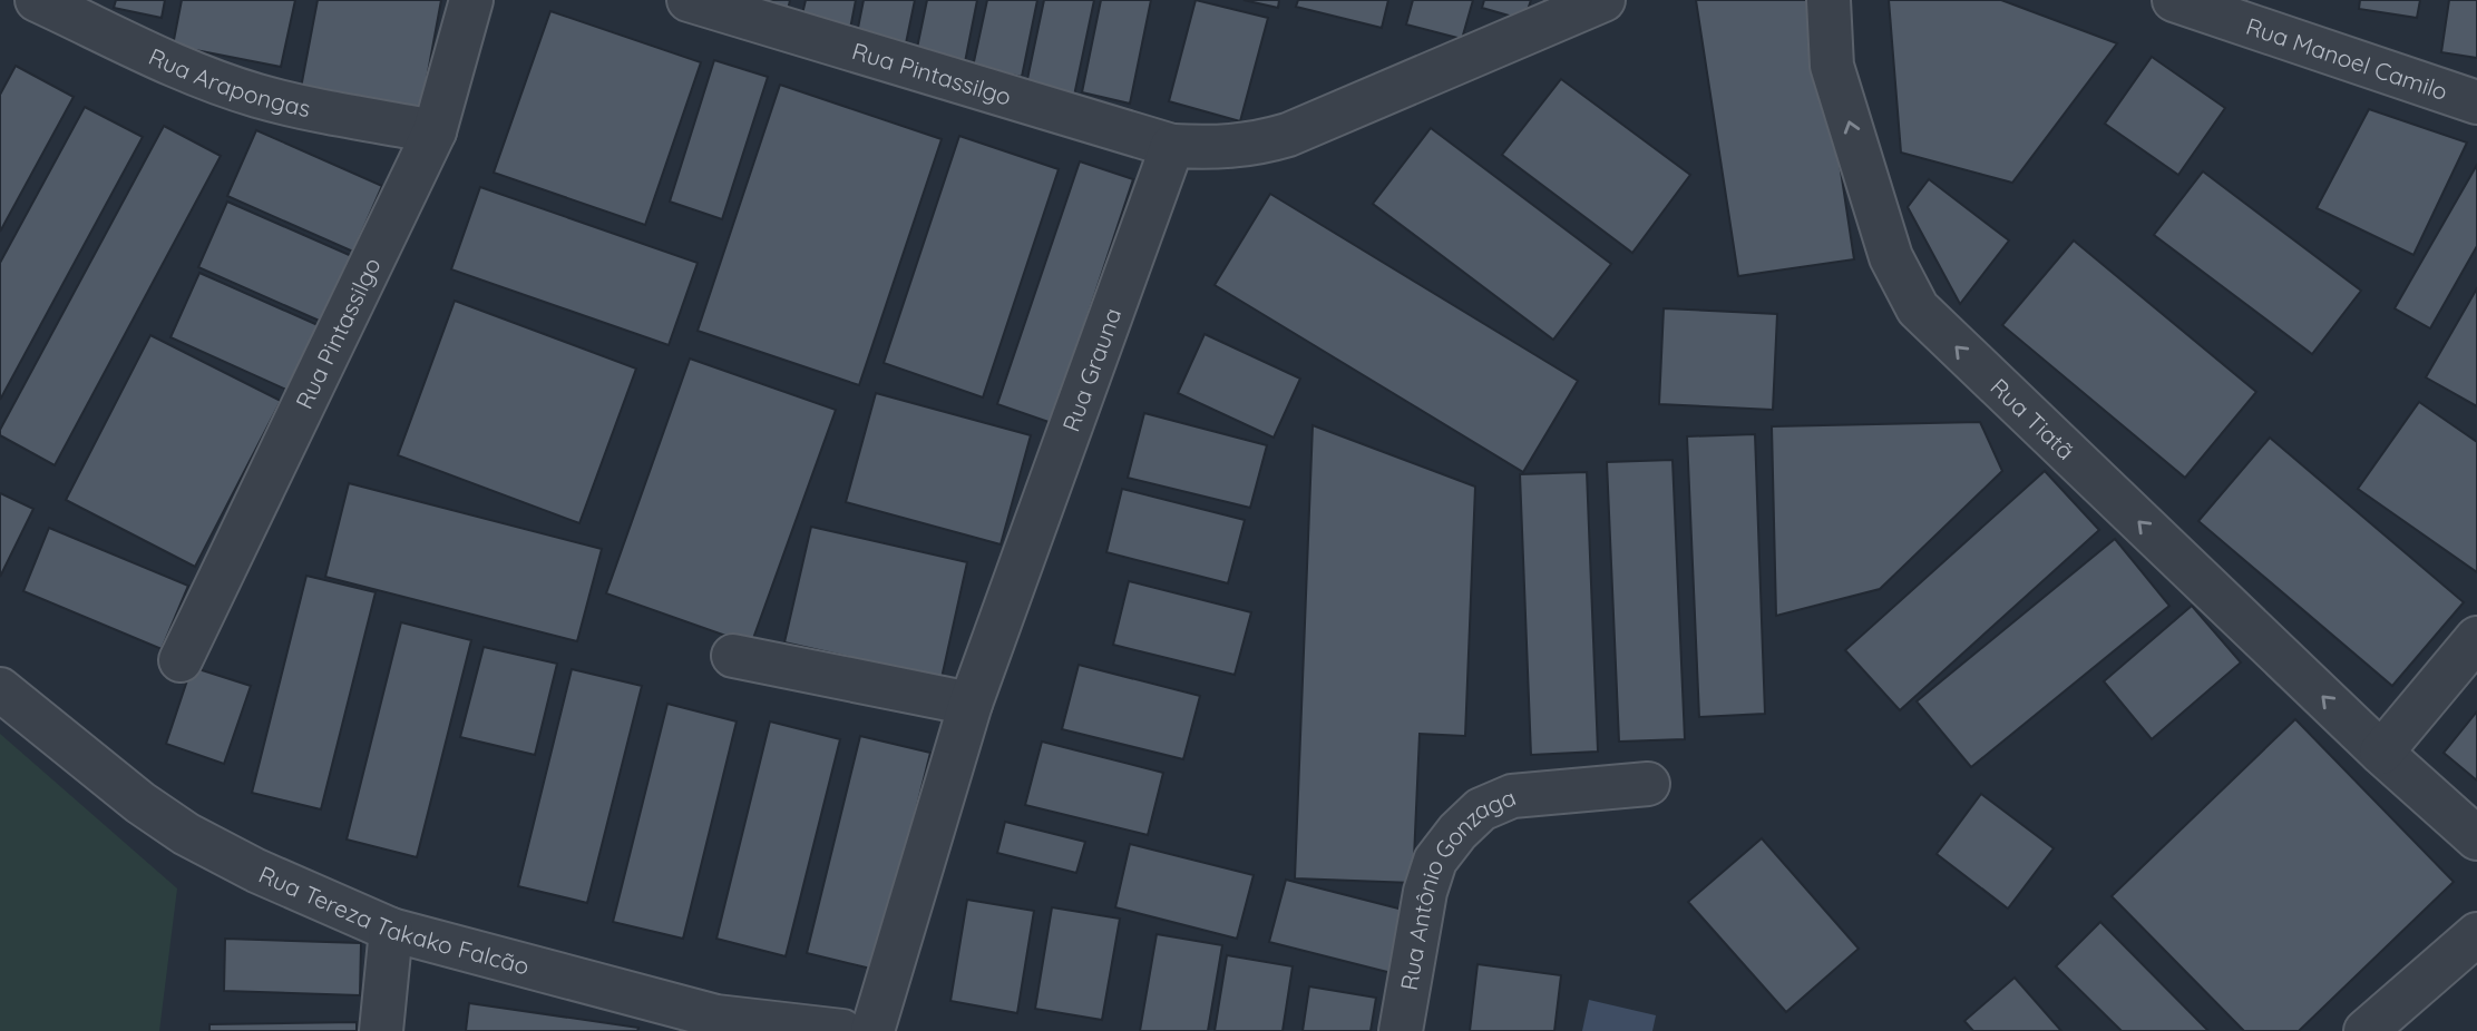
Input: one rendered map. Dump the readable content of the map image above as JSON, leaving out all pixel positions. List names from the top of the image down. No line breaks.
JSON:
{"streets":{"street":["Rua Manoel Camilo","Rua Pintassilgo","Rua Arapongas","Rua Grauna","Rua Tiatã","Rua Antônio Gonzaga","Rua Tereza Takako Falcão"]},"crossings":[["Rua Pintassilgo","Rua Arapongas"],["Rua Pintassilgo","Rua Grauna"]],"one_way":["Rua Tiatã"]}
